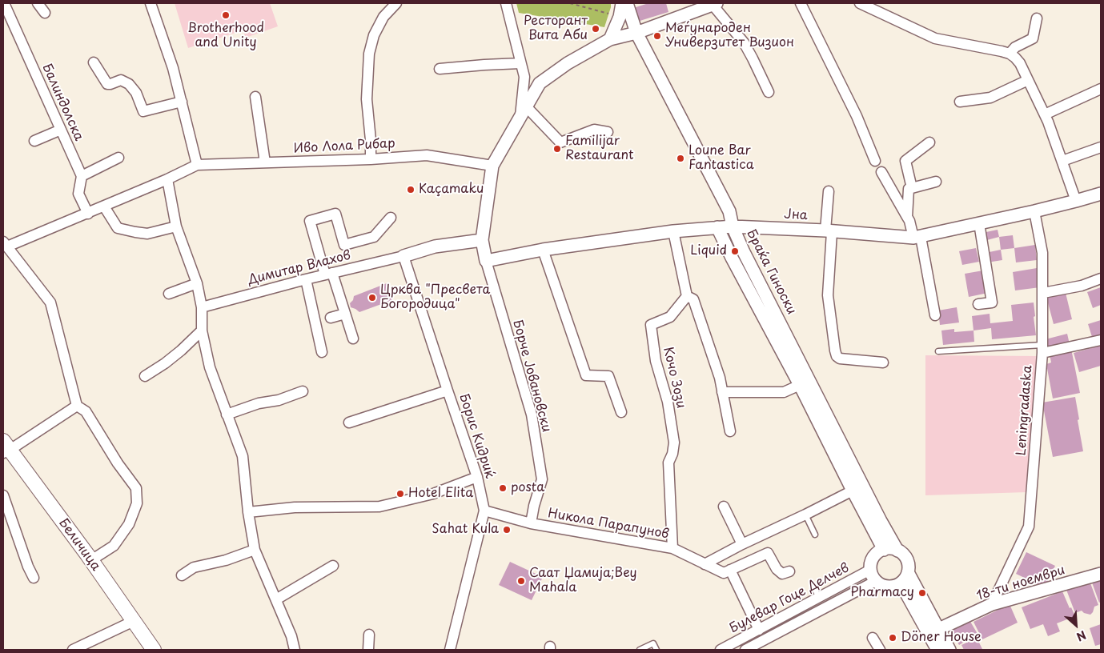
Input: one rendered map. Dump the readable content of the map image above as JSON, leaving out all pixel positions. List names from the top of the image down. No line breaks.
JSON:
{"streets":{"main road":["Беличица"],"street":["Балиндолска","Иво Лола Рибар","Јна","Димитар Влахов","Браќа Гиноски","Борче Јовановски","Кочо Зози","Leningradaska","Борис Кидриќ","Никола Парапунов","18-ти ноември","Булевар Гоце Делчев"]},"crossings":[["Јна","Браќа Гиноски"],["Јна","Борче Јовановски"],["Јна","Leningradaska"],["Димитар Влахов","Борис Кидриќ"],["Браќа Гиноски","18-ти ноември"],["Браќа Гиноски","Булевар Гоце Делчев"],["Борче Јовановски","Никола Парапунов"],["Кочо Зози","Никола Парапунов"],["Leningradaska","18-ти ноември"],["Борис Кидриќ","Никола Парапунов"]],"places":["Brotherhood and Unity","Ресторант Вита Аби","Меѓународен Универзитет Визион","Familijar Restaurant","Loune Bar Fantastica","Kaçamaku","Liquid","Црква \"Пресвета Богородица\"","posta","Hotel Elita","Sahat Kula","Саат Џамија;Bey Mahala","Pharmacy","Döner House"],"north":"bottom right"}
